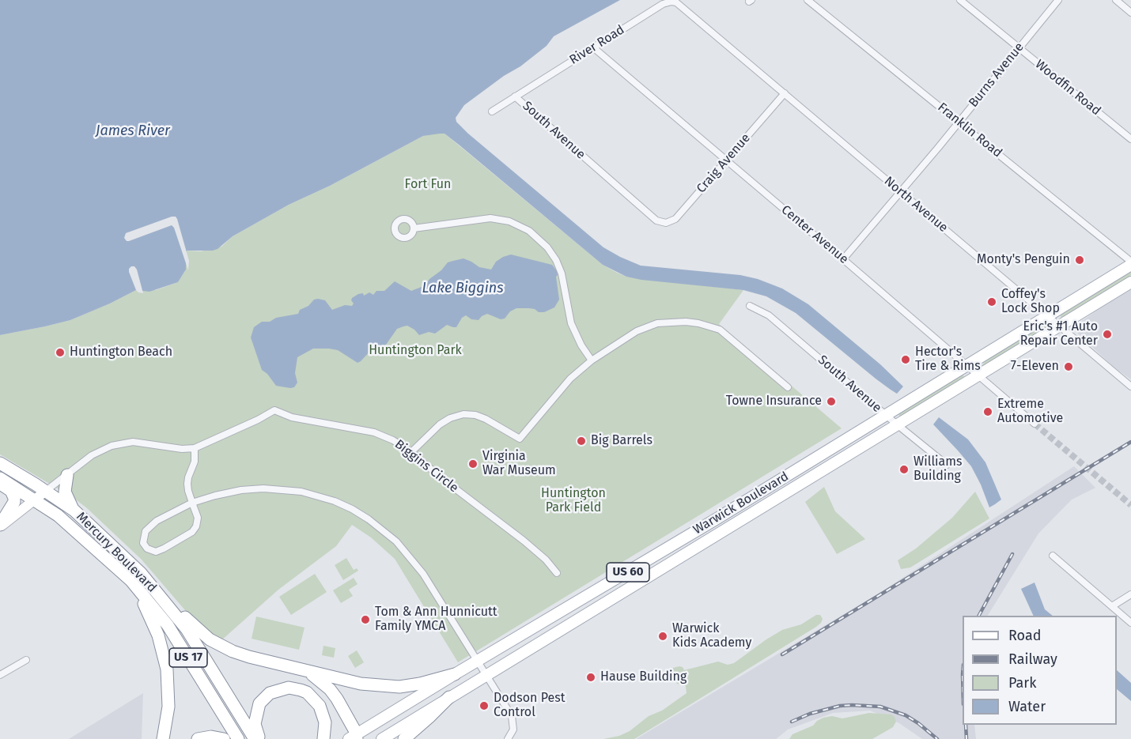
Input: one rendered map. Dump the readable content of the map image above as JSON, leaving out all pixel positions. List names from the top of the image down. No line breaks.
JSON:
{"streets":{"highway":["Mercury Boulevard","US 17"],"main road":["Warwick Boulevard","US 60"],"street":["River Road","Burns Avenue","Woodfin Road","South Avenue","Franklin Road","Craig Avenue","North Avenue","Center Avenue","Biggins Circle"]},"crossings":[["River Road","South Avenue"],["River Road","North Avenue"],["River Road","Center Avenue"],["Burns Avenue","Woodfin Road"],["Burns Avenue","Franklin Road"],["Burns Avenue","North Avenue"],["Burns Avenue","Center Avenue"],["South Avenue","Craig Avenue"],["South Avenue","Warwick Boulevard"],["Franklin Road","Warwick Boulevard"],["Craig Avenue","North Avenue"],["Craig Avenue","Center Avenue"],["North Avenue","Warwick Boulevard"],["Center Avenue","Warwick Boulevard"]],"water":["James River","Lake Biggins"],"parks":["Fort Fun","Huntington Park","Huntington Park Field"],"places":["Monty's Penguin","Coffey's Lock Shop","Eric's #1 Auto Repair Center","Huntington Beach","Hector's Tire & Rims","7-Eleven","Towne Insurance","Extreme Automotive","Big Barrels","Virginia War Museum","Williams Building","Tom & Ann Hunnicutt Family YMCA","Warwick Kids Academy","Hause Building","Dodson Pest Control"],"legend":["Road","Railway","Park","Water"]}
